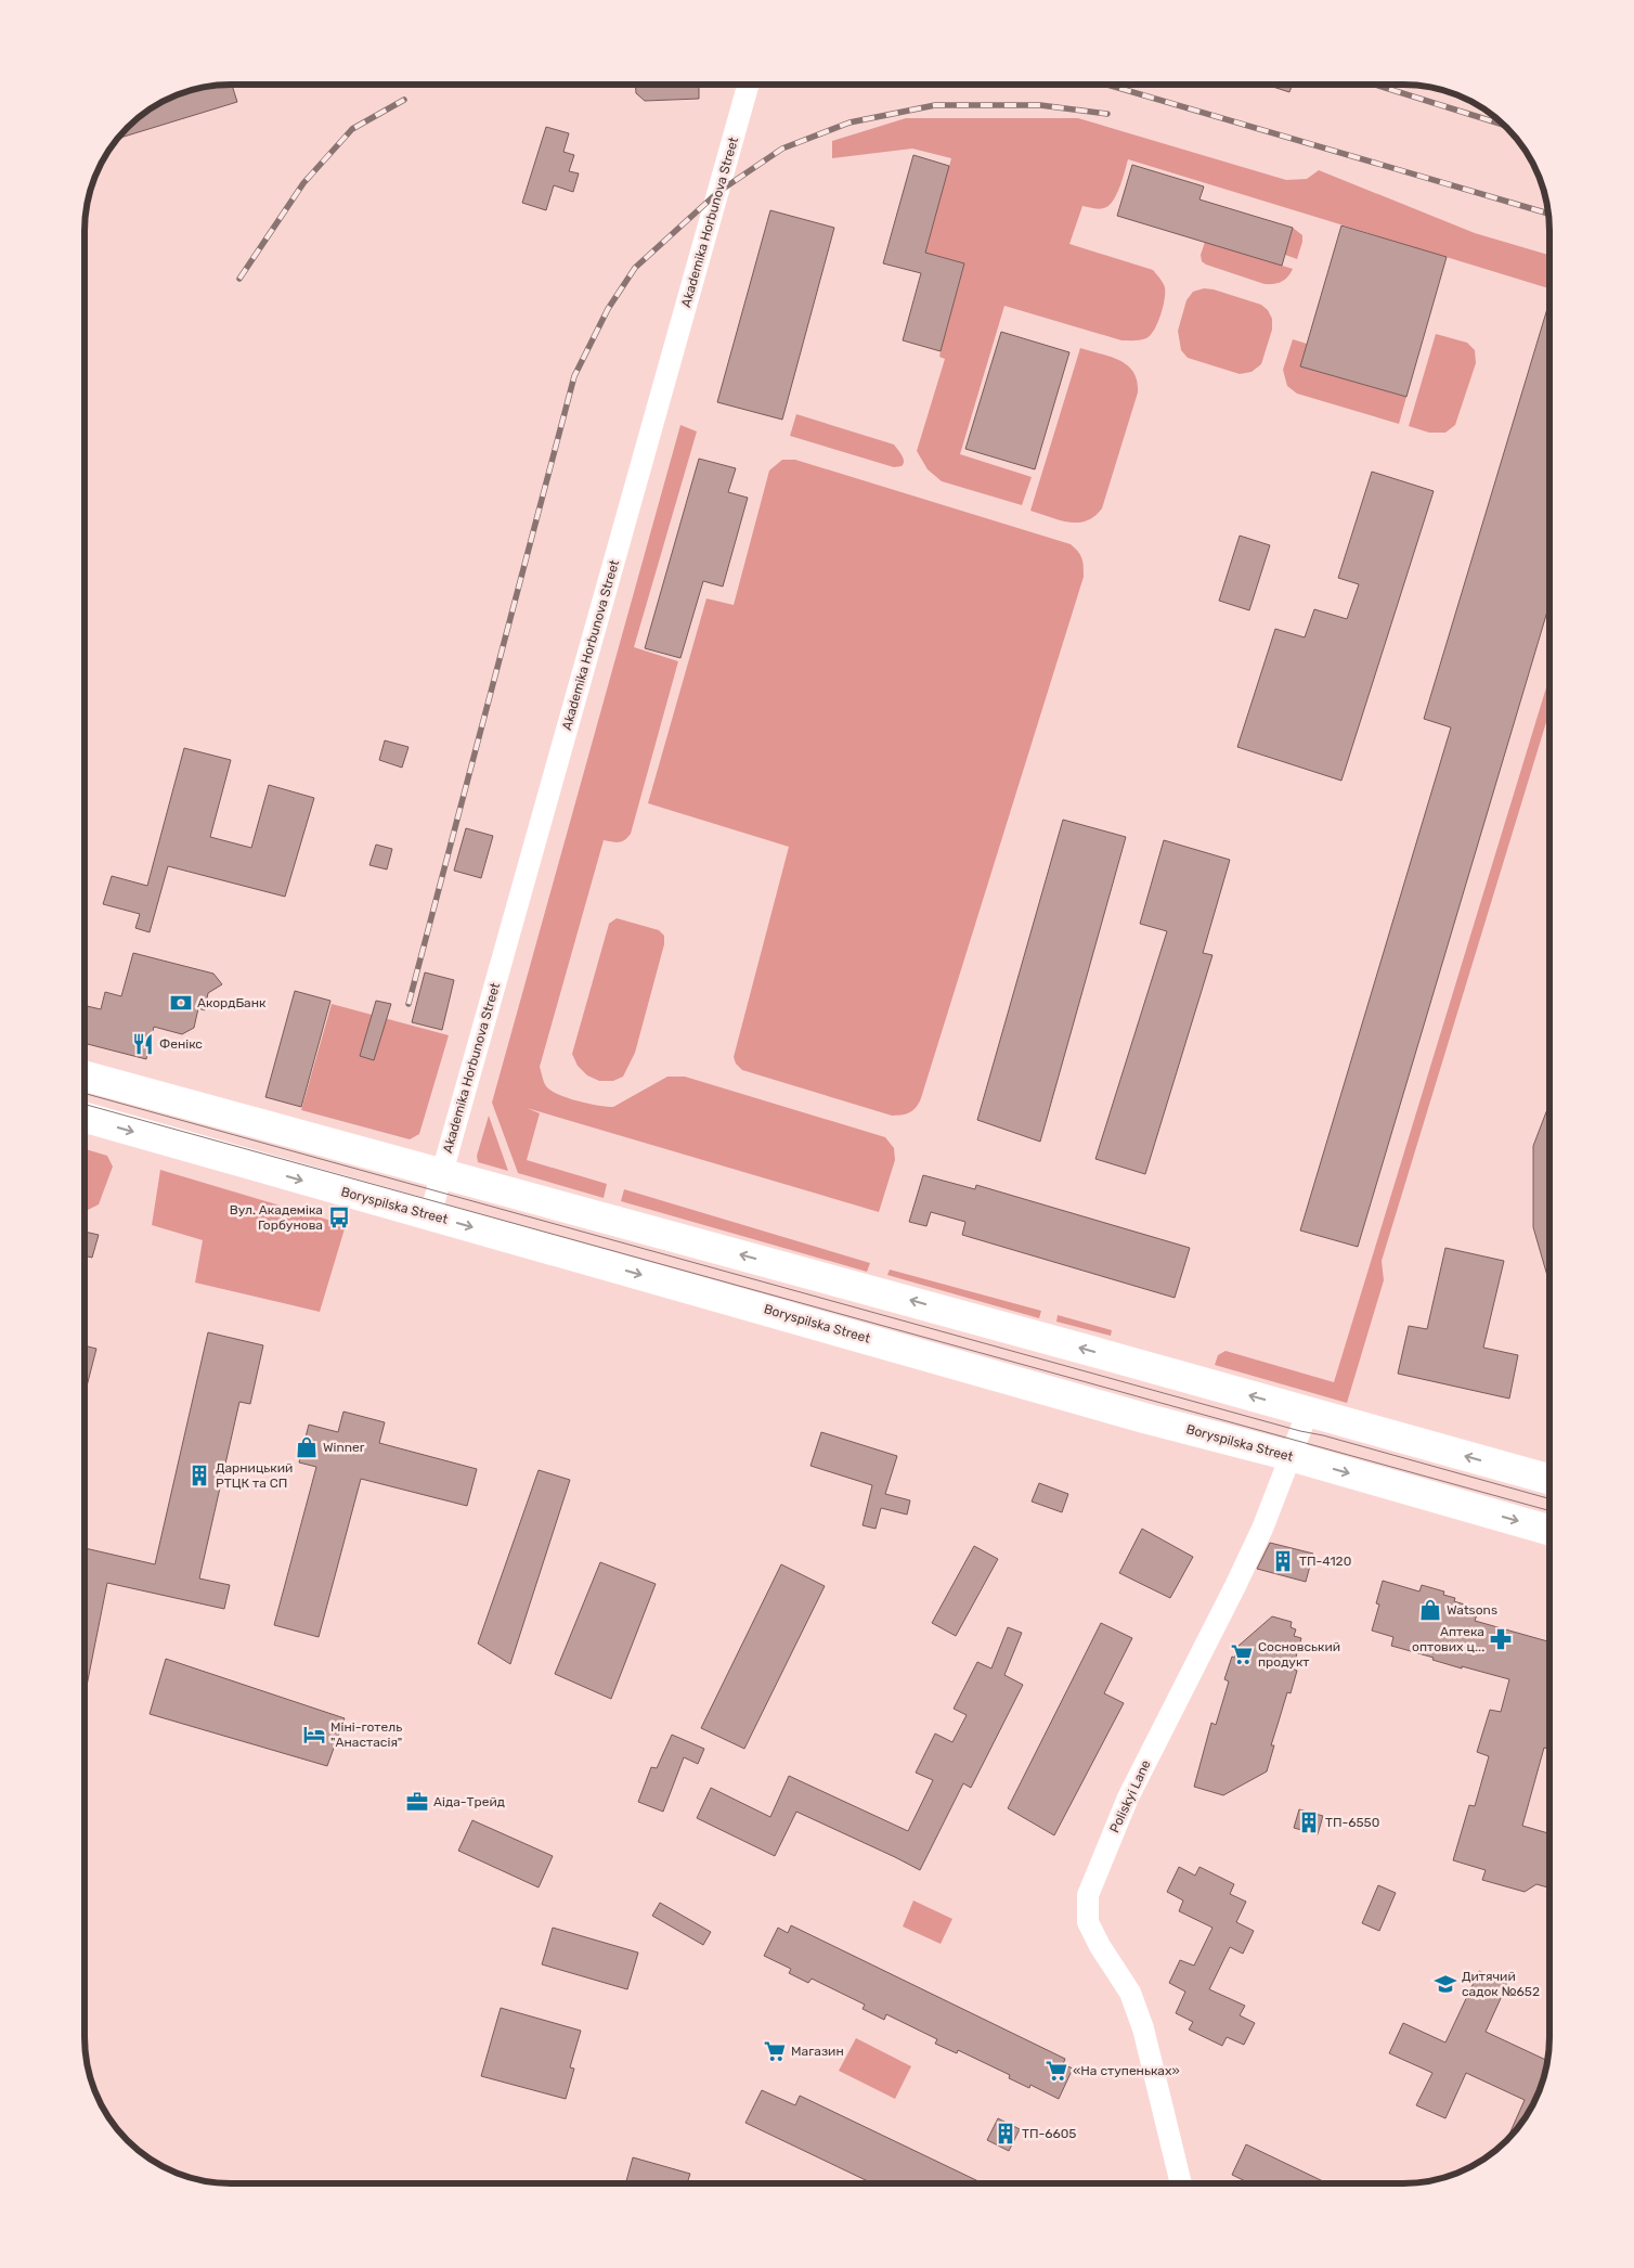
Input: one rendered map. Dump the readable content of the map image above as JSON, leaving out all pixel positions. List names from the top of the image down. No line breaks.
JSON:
{"streets":{"main road":["Boryspilska Street"],"street":["Akademika Horbunova Street","Poliskyi Lane"]},"crossings":[["Akademika Horbunova Street","Boryspilska Street"],["Boryspilska Street","Poliskyi Lane"]],"places":{"bank":["АкордБанк"],"restaurant":["Фенікс"],"bus stop":["Вул. Академіка Горбунова"],"shop":["Winner","Watsons"],"building":["Дарницький РТЦК та СП","ТП-4120","ТП-6550","ТП-6605"],"pharmacy":["Аптека оптових ц..."],"supermarket":["Сосновський продукт","Магазин","«На ступеньках»"],"hotel":["Міні-готель \"Анастасія\""],"office":["Аіда-Трейд"],"school or university":["Дитячий садок №652"]}}
